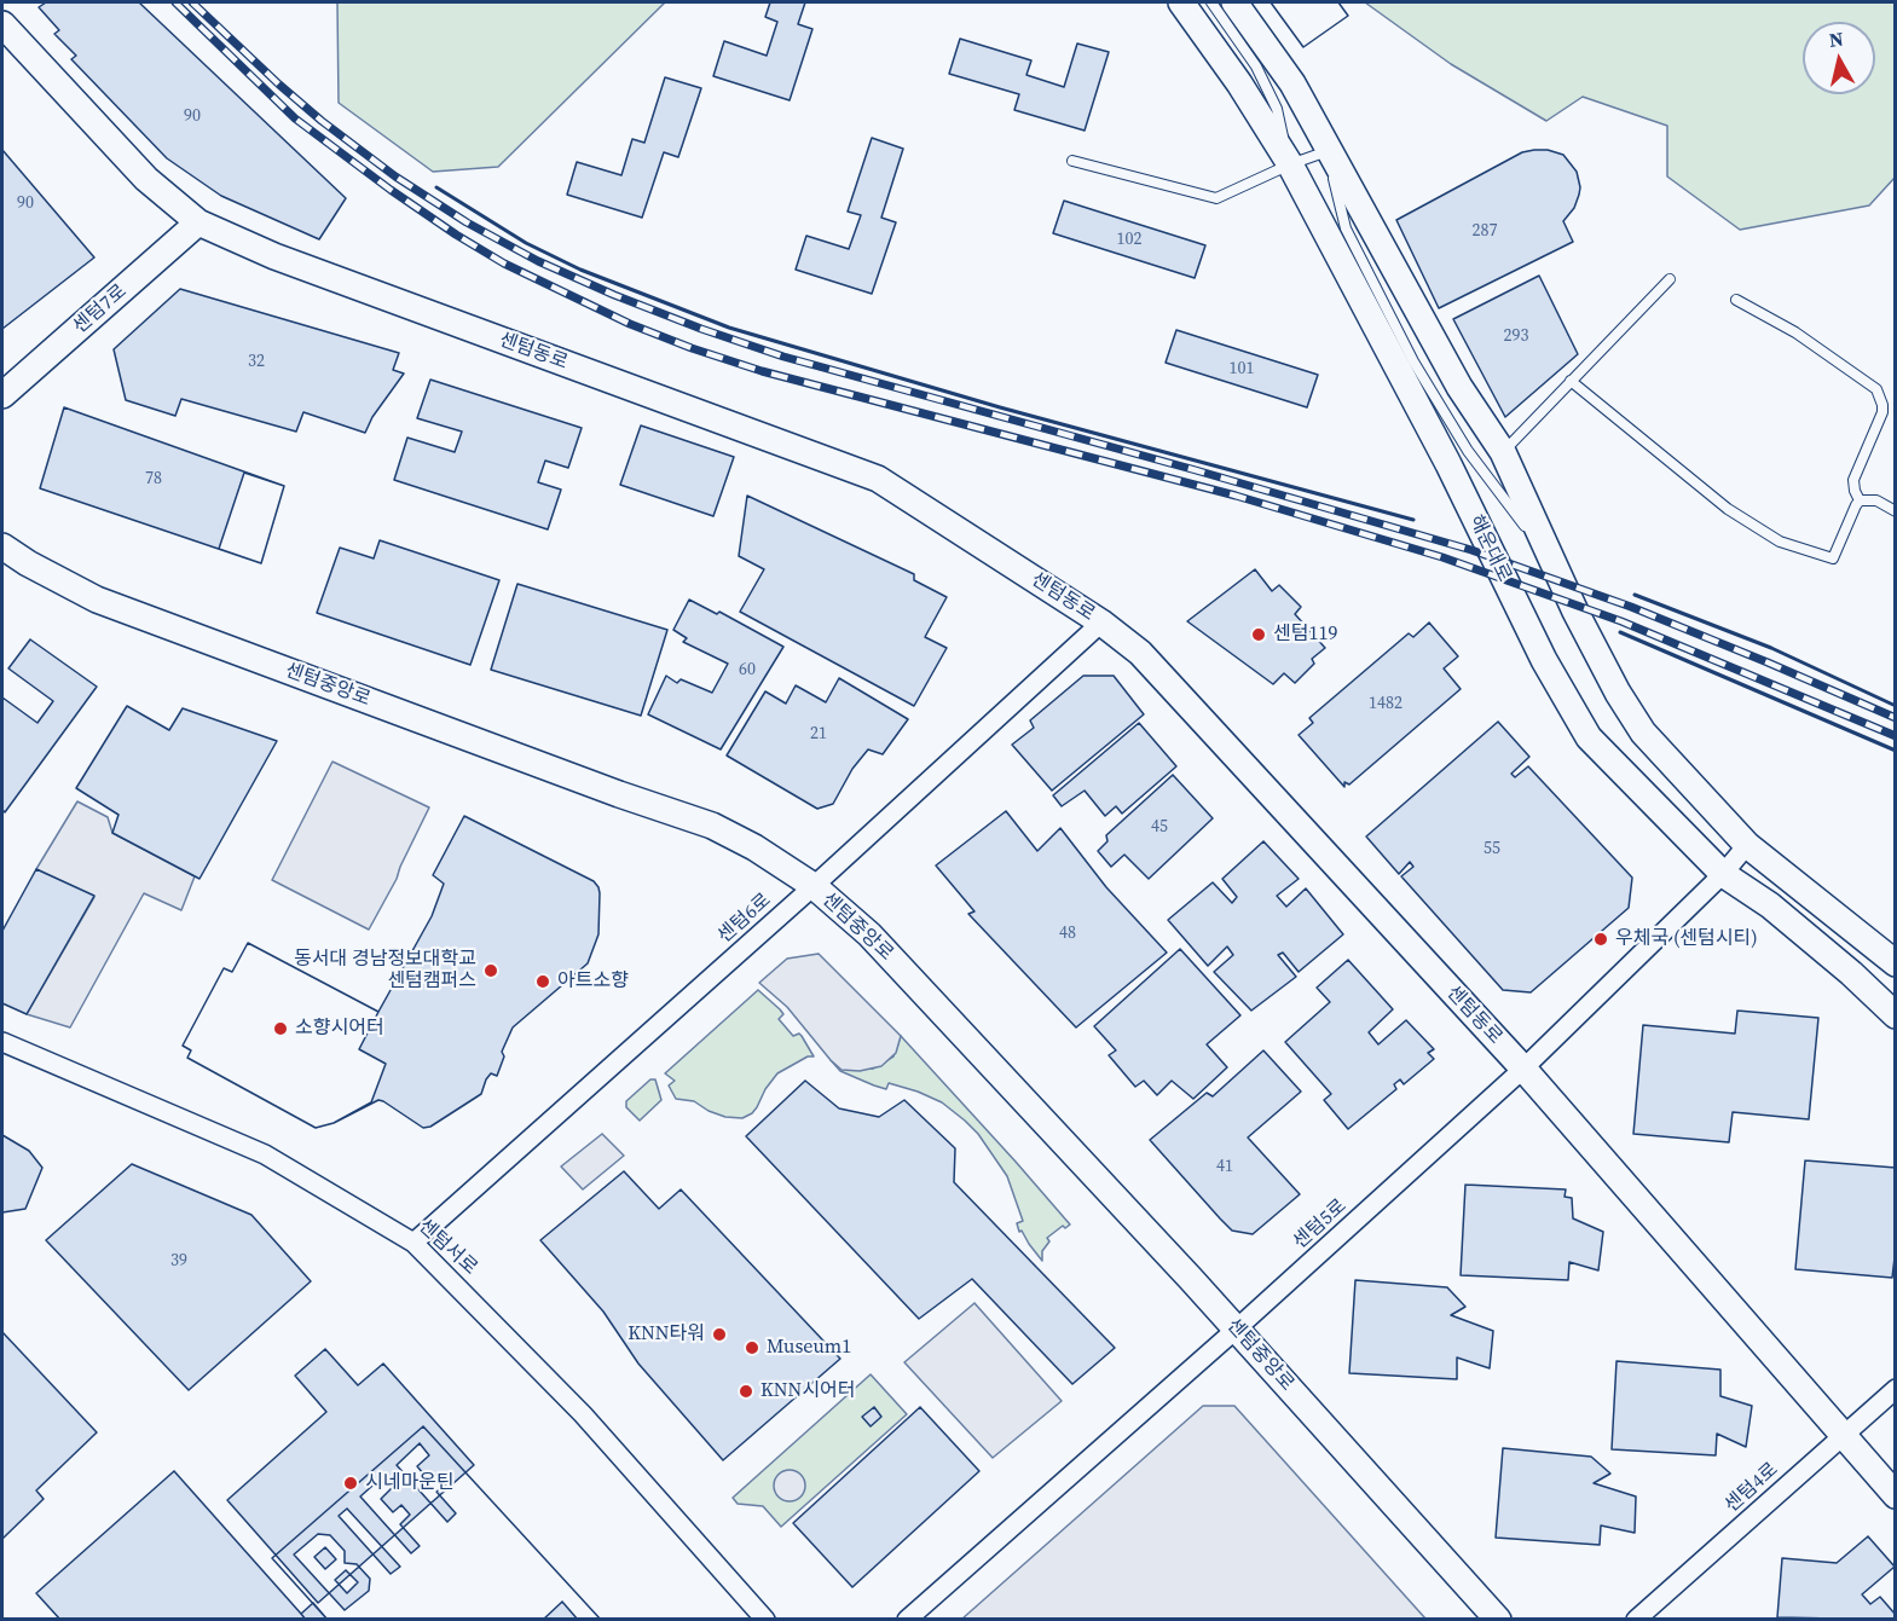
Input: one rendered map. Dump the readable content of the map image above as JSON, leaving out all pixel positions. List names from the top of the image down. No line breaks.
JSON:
{"streets":{"main road":["센텀7로","센텀동로","해운대로","센텀중앙로"],"street":["센텀6로","센텀5로","센텀서로","센텀4로"]},"crossings":[["센텀7로","센텀동로"],["센텀동로","센텀6로"],["센텀동로","센텀5로"],["센텀동로","센텀4로"],["해운대로","센텀5로"],["센텀중앙로","센텀6로"],["센텀중앙로","센텀5로"],["센텀6로","센텀서로"]],"places":["센텀119","우체국 (센텀시티)","동서대 경남정보대학교 센텀캠퍼스","아트소향","소향시어터","KNN타워","Museum1","KNN시어터","시네마운틴"],"house_numbers":["90","90","287","102","293","32","101","78","60","1482","21","45","55","48","41","39"],"north":"top"}
